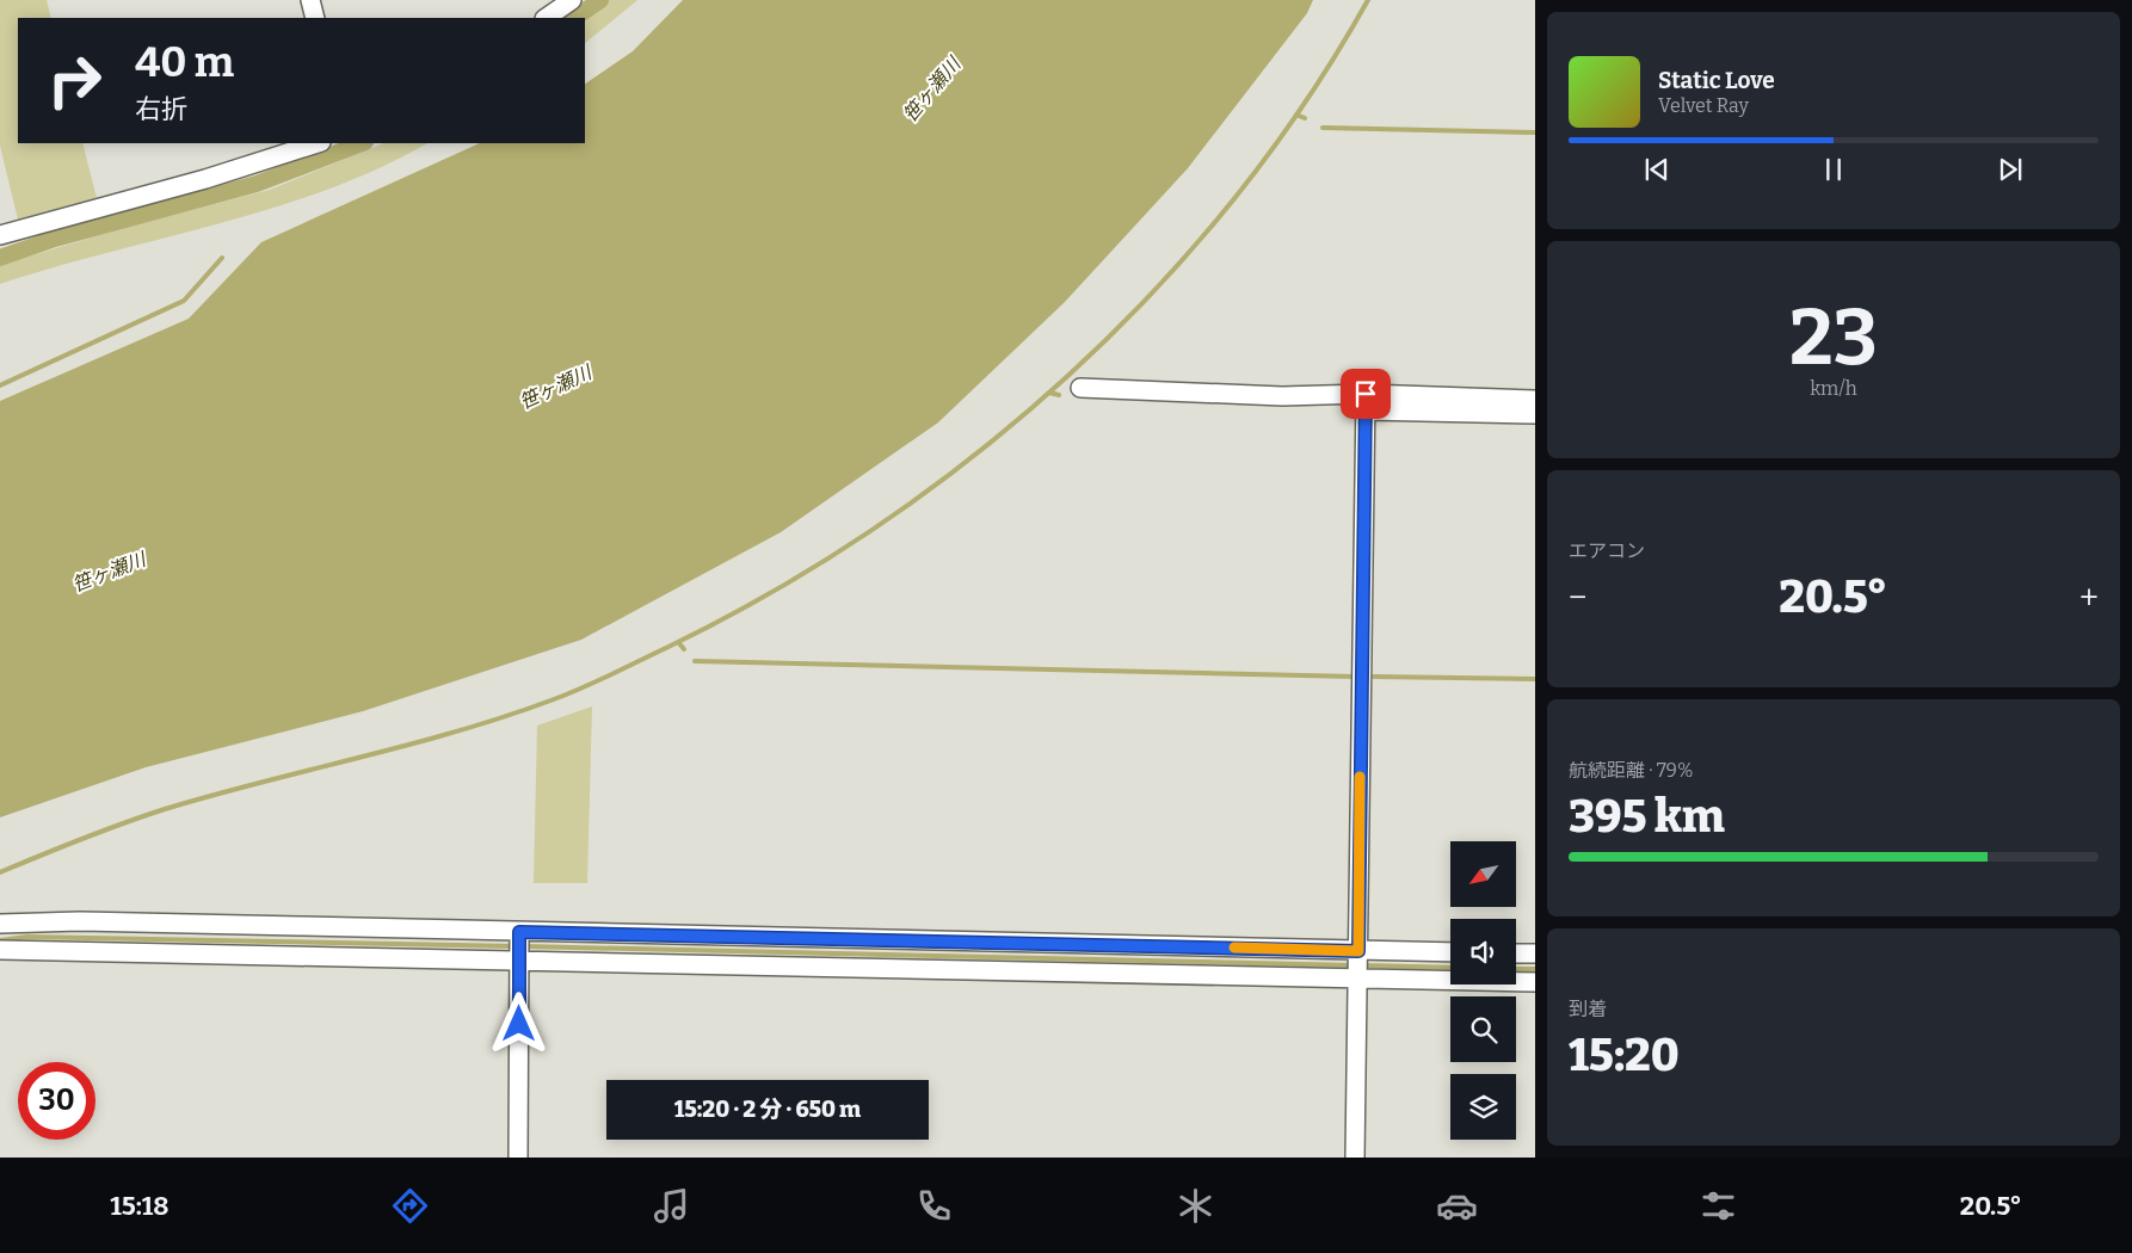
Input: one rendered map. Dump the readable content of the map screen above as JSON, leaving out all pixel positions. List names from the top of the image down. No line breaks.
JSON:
{"water":["笹ヶ瀬川"],"north":"bottom left","page":{"turn":["40 m","右折"],"song":["Static Love","Velvet Ray"],"tile":[["23","km/h"],"エアコン",["航続距離 · 79%","395 km"],["到着","15:20"]],"heat":["−","20.5°","+"],"limit":"30","trip":"15:20 · 2 分 · 650 m","tabs":["15:18","20.5°"]}}
